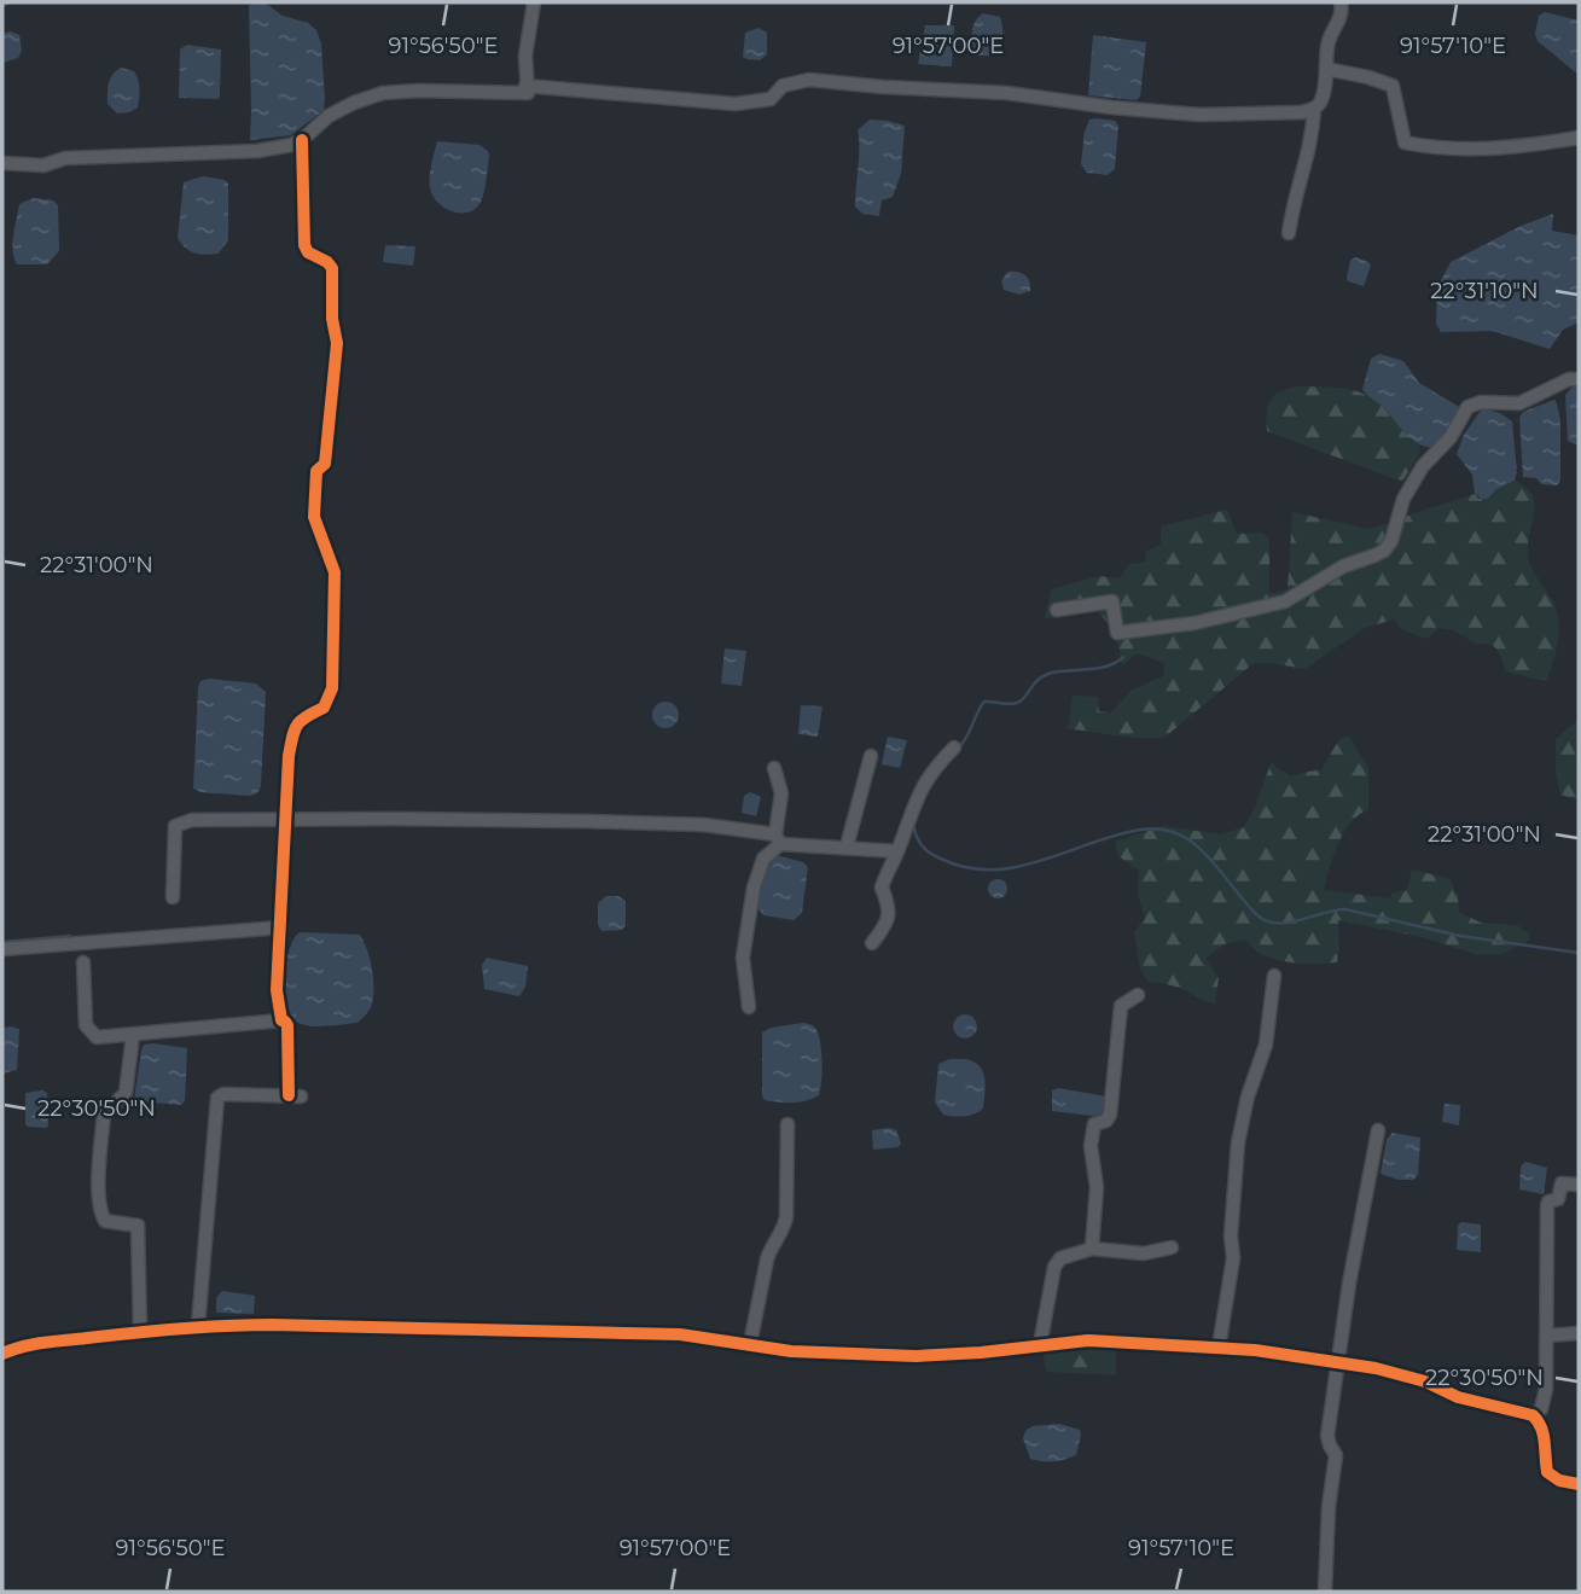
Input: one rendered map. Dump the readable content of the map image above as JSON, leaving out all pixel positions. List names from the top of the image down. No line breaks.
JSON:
{"coordinates":["91°56'50\"E","91°57'00\"E","91°57'10\"E","22°31'10\"N","22°31'00\"N","22°30'50\"N"]}
